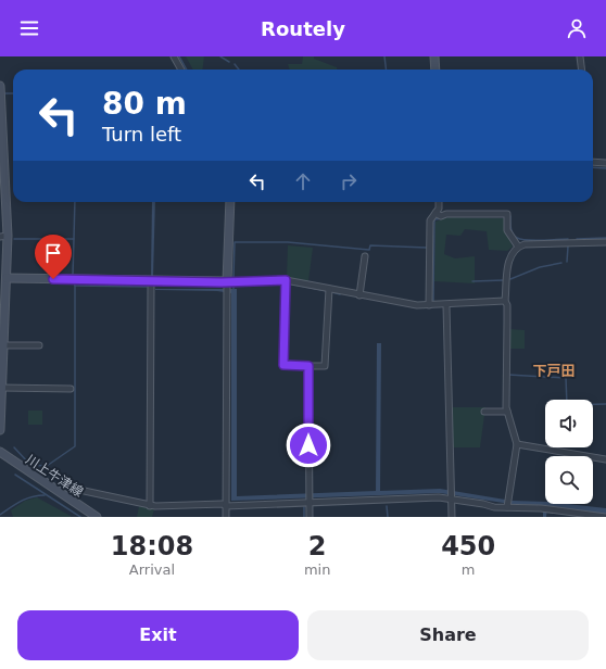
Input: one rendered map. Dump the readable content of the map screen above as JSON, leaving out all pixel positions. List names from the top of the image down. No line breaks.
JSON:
{"streets":{"street":["川上牛津線"]},"districts":["下戸田"],"page":{"header":"Routely","turn":["80 m","Turn left"],"eta":["18:08","Arrival","2","min","450","m"],"buttons":["Exit","Share"]}}
